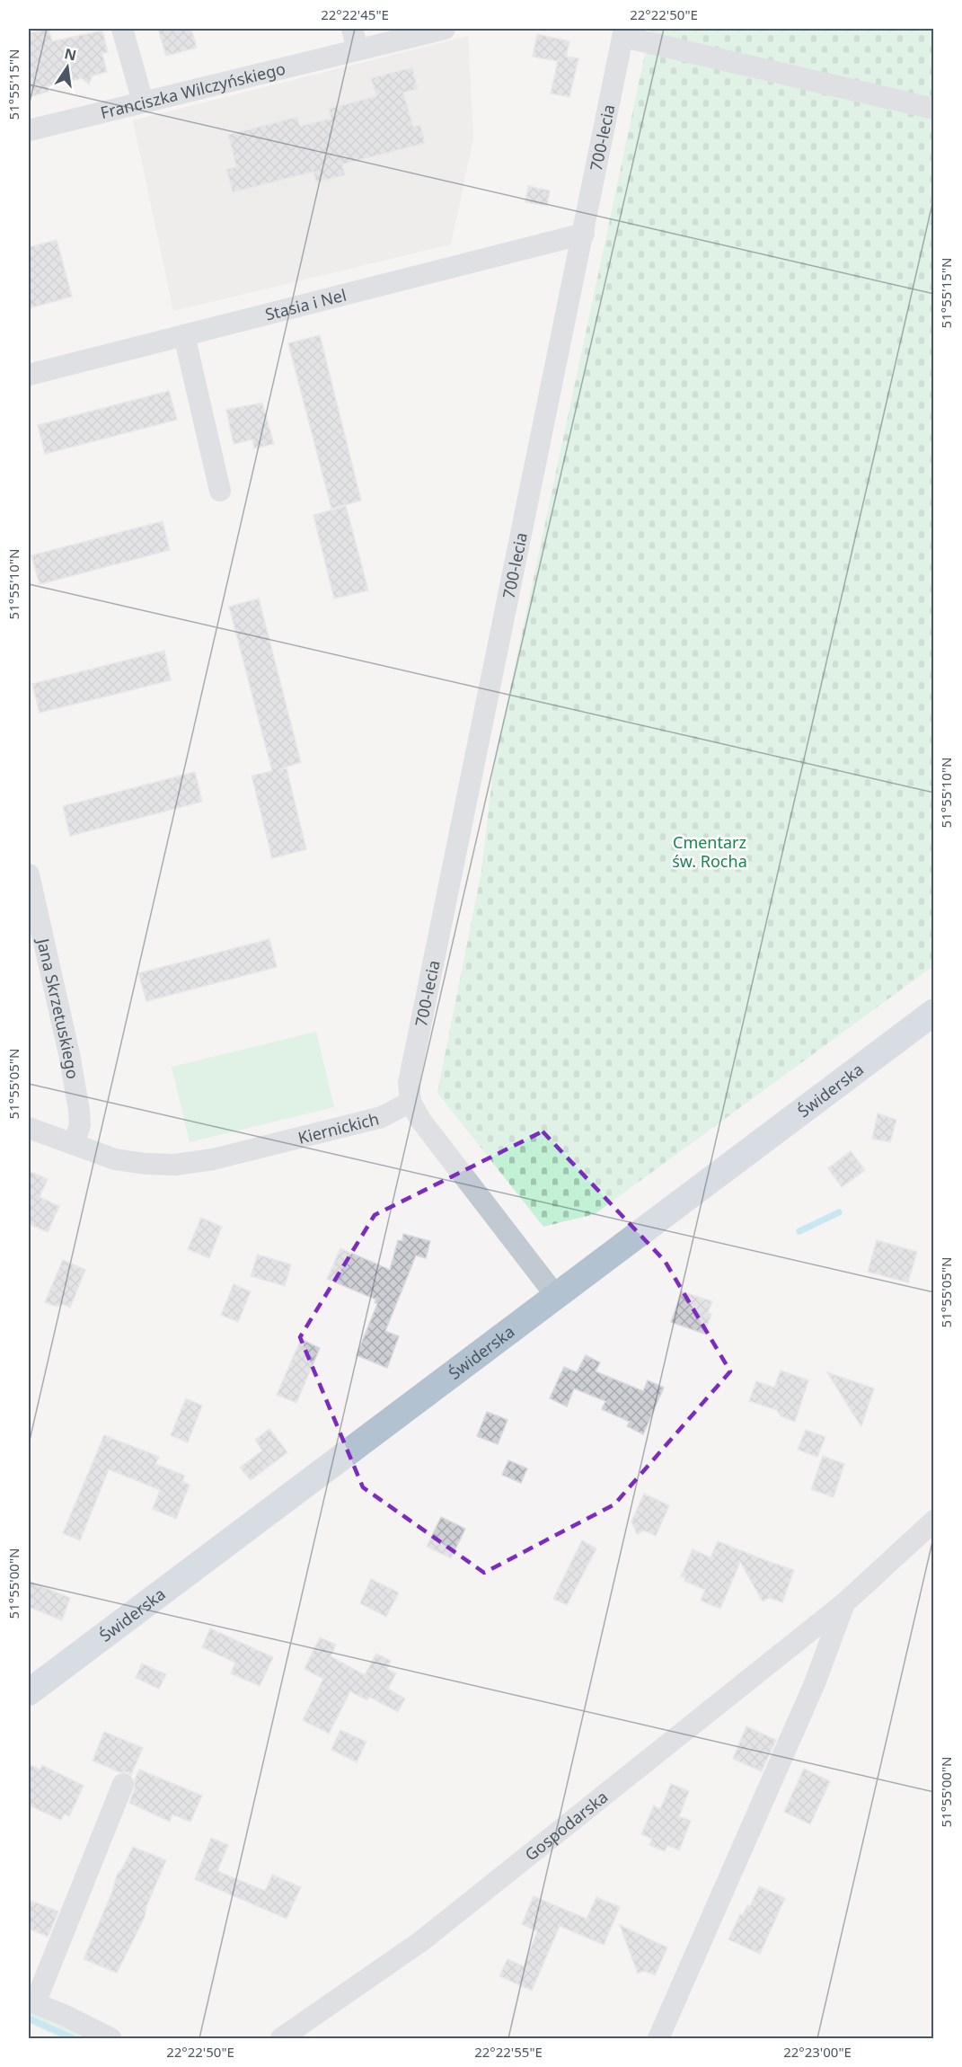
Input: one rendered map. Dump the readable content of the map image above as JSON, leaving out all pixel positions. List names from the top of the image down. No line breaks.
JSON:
{"streets":{"main road":["Świderska"],"street":["Franciszka Wilczyńskiego","700-lecia","Stasia i Nel","Jana Skrzetuskiego","Kiernickich","Gospodarska"]},"crossings":[["700-lecia","Stasia i Nel"],["700-lecia","Kiernickich"],["Jana Skrzetuskiego","Kiernickich"]],"parks":["Cmentarz św. Rocha"],"north":"top","coordinates":["22°22'45\"E","22°22'50\"E","51°55'15\"N","51°55'10\"N","51°55'05\"N","51°55'00\"N","22°22'55\"E","22°23'00\"E"]}
